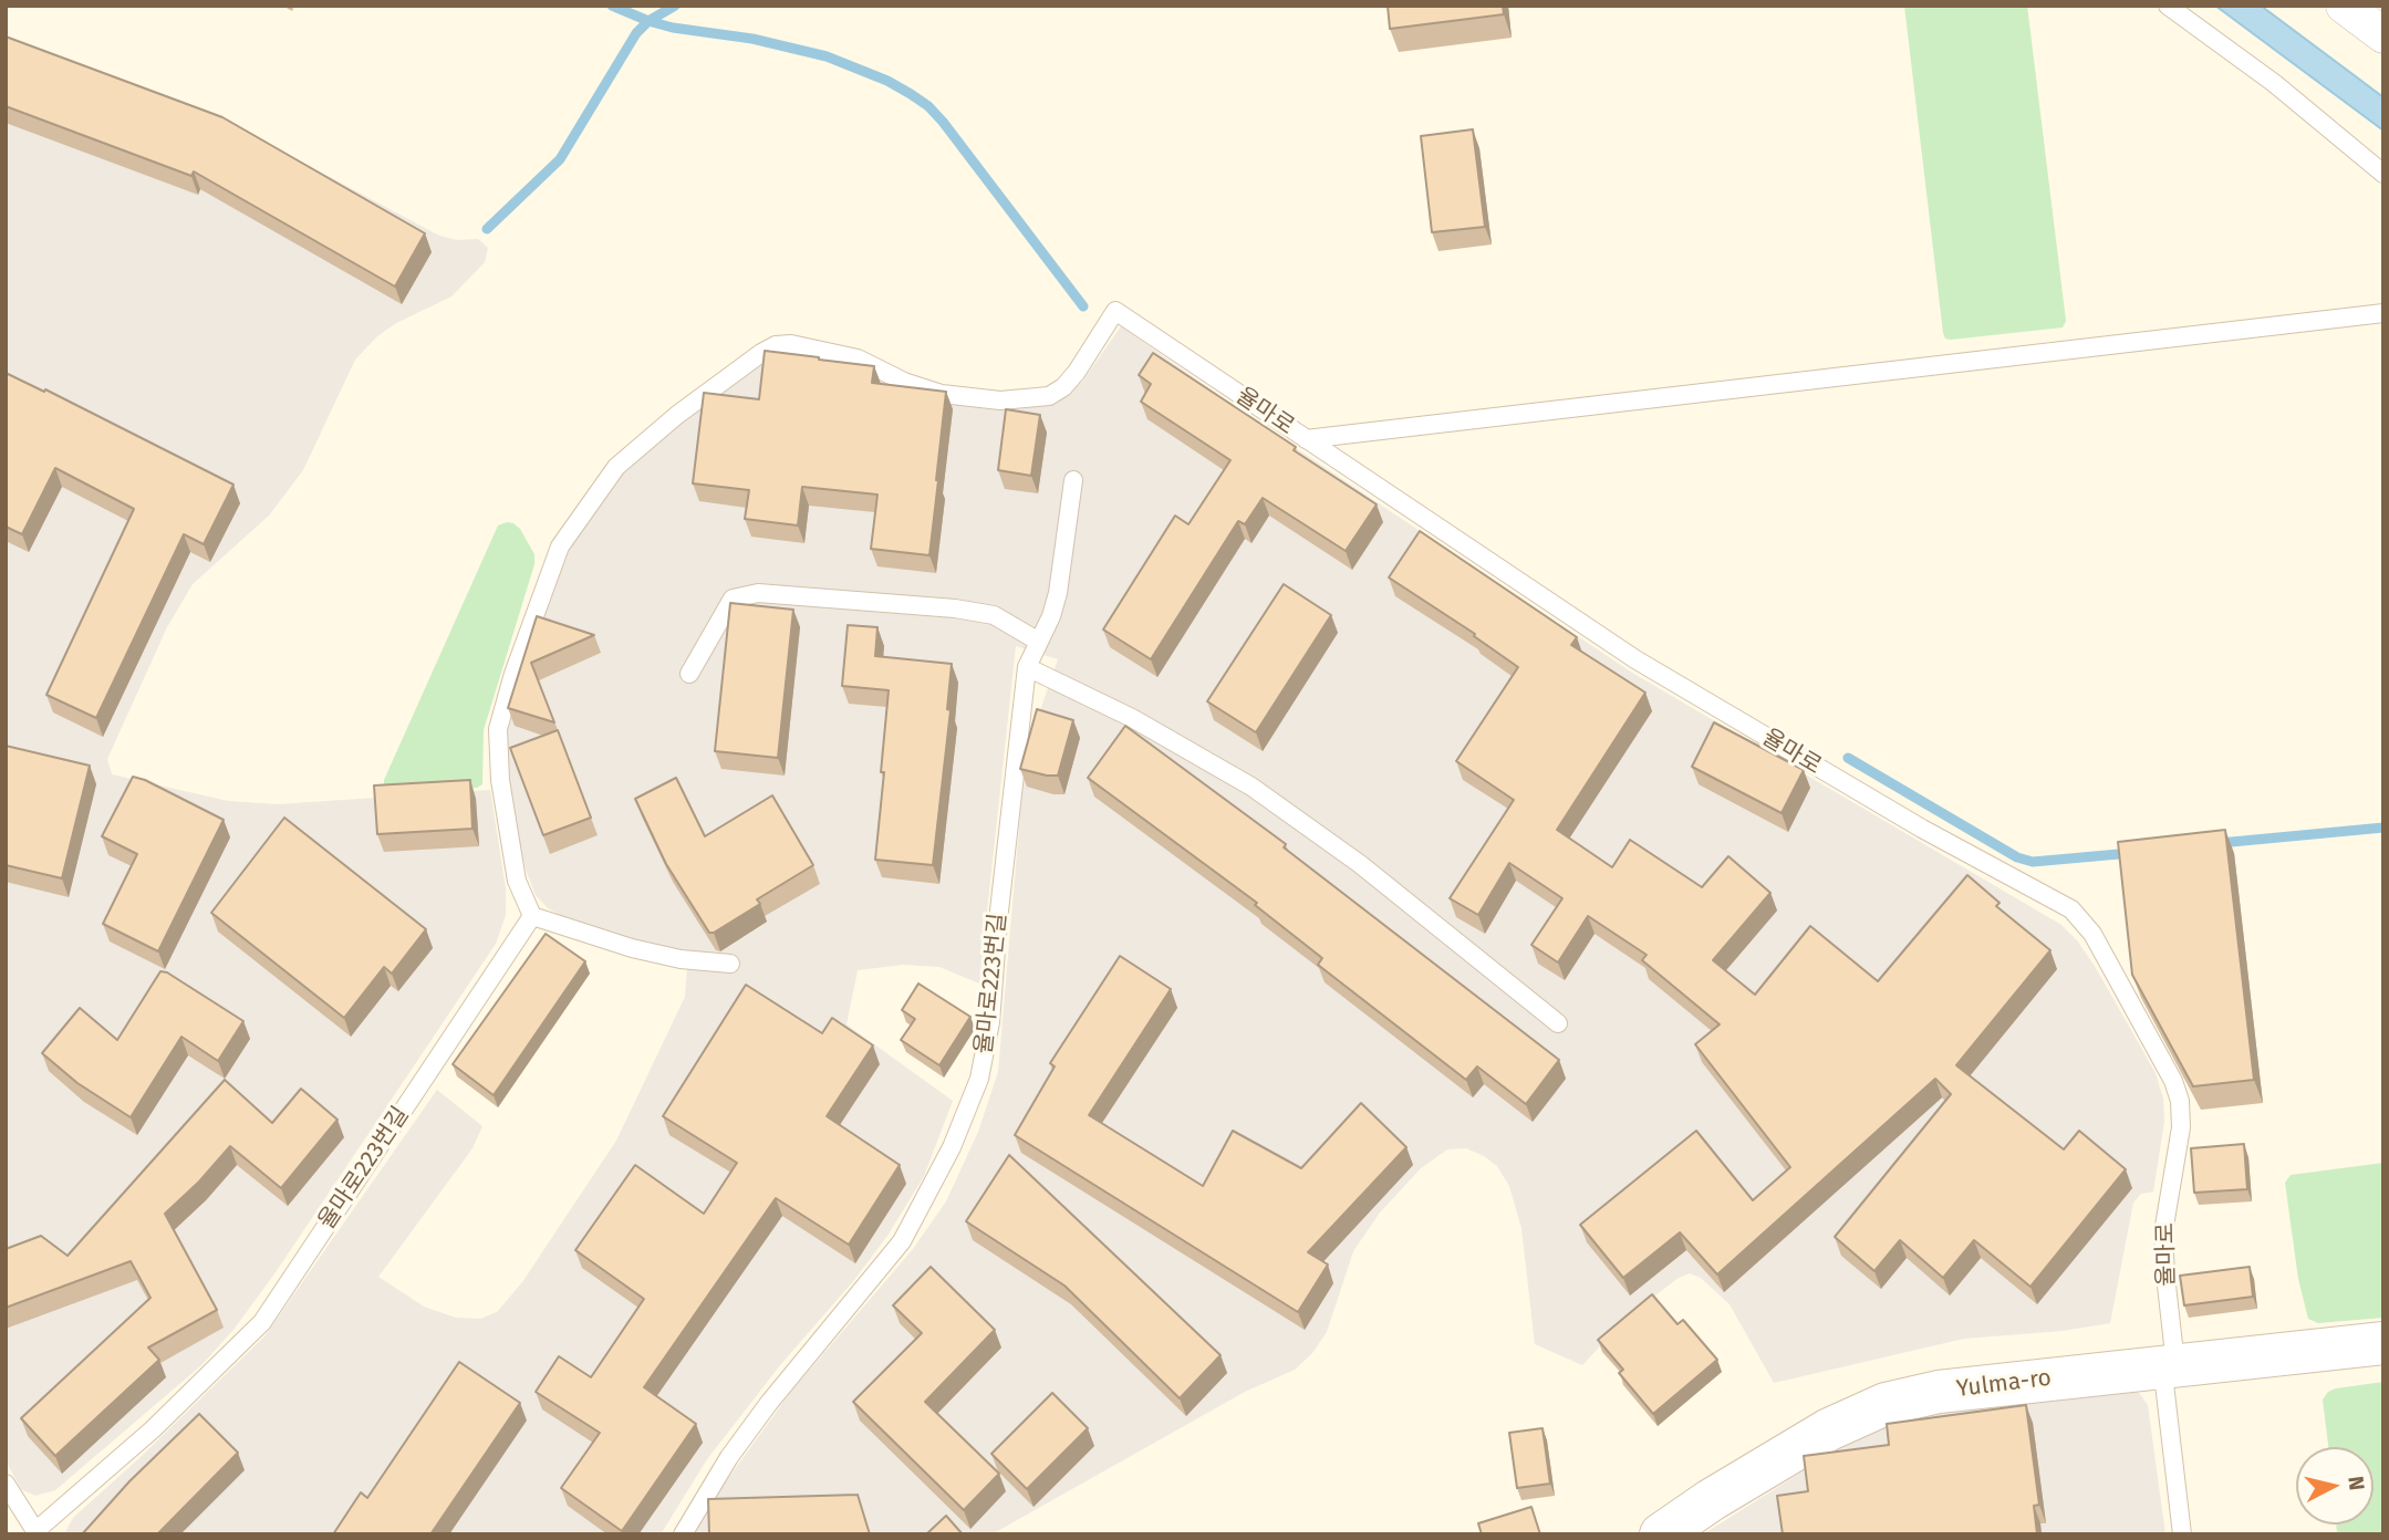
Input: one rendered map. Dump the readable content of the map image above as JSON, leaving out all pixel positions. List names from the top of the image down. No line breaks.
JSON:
{"streets":{"street":["Yulma-ro"],"lane":["율마로","율마로223번길"]},"crossings":[["율마로","율마로223번길"],["율마로","Yulma-ro"]],"north":"right"}
